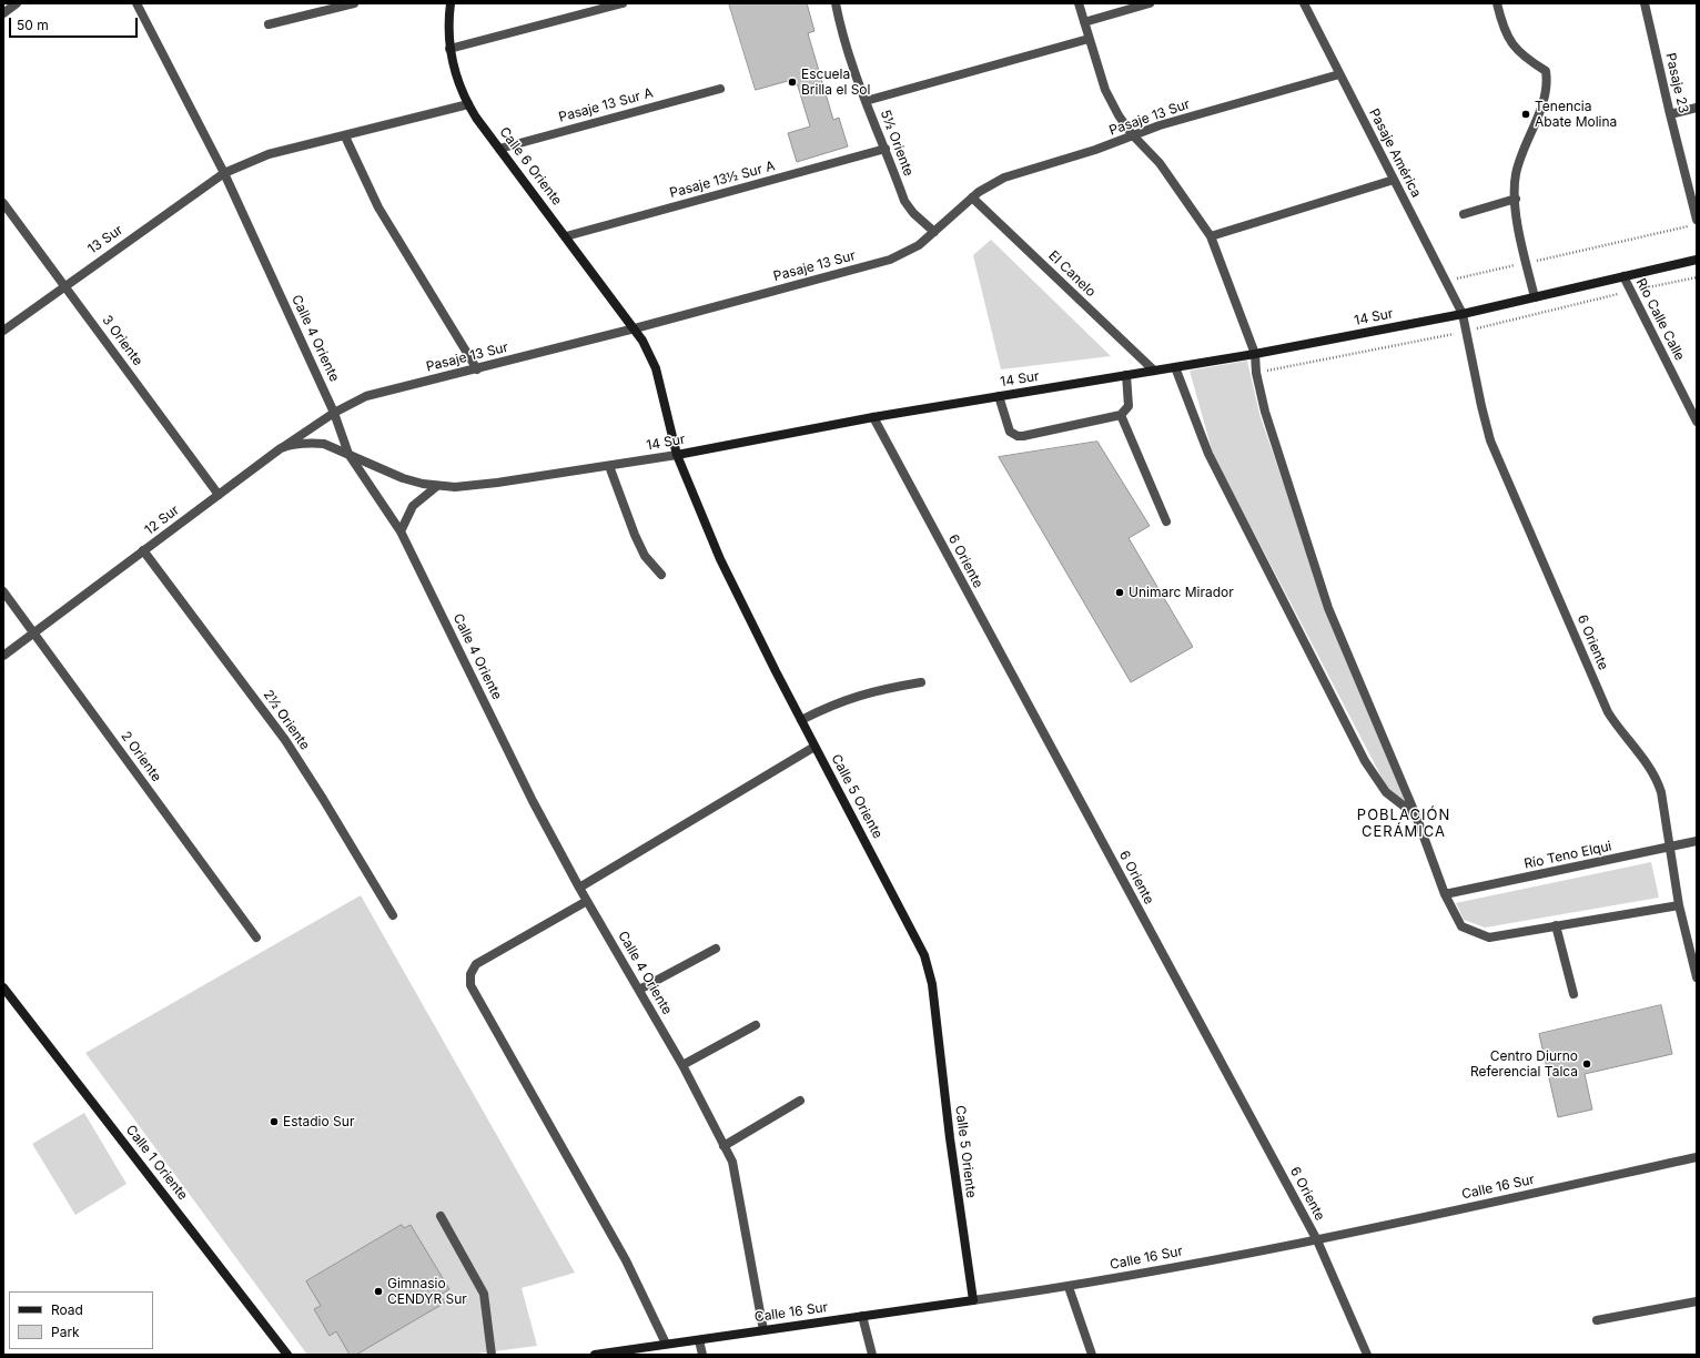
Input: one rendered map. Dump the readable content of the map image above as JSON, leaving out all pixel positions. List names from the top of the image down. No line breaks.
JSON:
{"streets":{"main road":["Calle 6 Oriente","14 Sur","Calle 5 Oriente","Calle 1 Oriente","Calle 16 Sur"],"street":["Pasaje 23","Pasaje 13 Sur A","Pasaje 13 Sur","5½ Oriente","Pasaje América","Pasaje 13½ Sur A","13 Sur","El Canelo","Río Calle Calle","Calle 4 Oriente","3 Oriente","12 Sur","6 Oriente","2½ Oriente","2 Oriente","Río Teno Elqui"]},"crossings":[["Pasaje 13 Sur A","Calle 6 Oriente"],["Pasaje 13 Sur","5½ Oriente"],["Pasaje 13 Sur","Pasaje América"],["Pasaje 13 Sur","Calle 6 Oriente"],["Pasaje 13 Sur","El Canelo"],["Pasaje 13 Sur","Calle 4 Oriente"],["Pasaje 13 Sur","12 Sur"],["Pasaje 13 Sur","Calle 5 Oriente"],["5½ Oriente","Pasaje 13½ Sur A"],["Pasaje América","14 Sur"],["Pasaje América","6 Oriente"],["Calle 6 Oriente","Pasaje 13½ Sur A"],["Calle 6 Oriente","Calle 5 Oriente"],["13 Sur","Calle 4 Oriente"],["13 Sur","3 Oriente"],["El Canelo","14 Sur"],["14 Sur","Río Calle Calle"],["14 Sur","Calle 4 Oriente"],["14 Sur","12 Sur"],["14 Sur","6 Oriente"],["14 Sur","Calle 5 Oriente"],["Calle 4 Oriente","12 Sur"],["Calle 4 Oriente","Calle 16 Sur"],["3 Oriente","12 Sur"],["12 Sur","2½ Oriente"],["12 Sur","2 Oriente"],["6 Oriente","Río Teno Elqui"],["6 Oriente","Calle 16 Sur"],["Calle 5 Oriente","Calle 16 Sur"]],"districts":["POBLACIÓN CERÁMICA"],"places":["Escuela Brilla el Sol","Tenencia Abate Molina","Unimarc Mirador","Centro Diurno Referencial Talca","Estadio Sur","Gimnasio CENDYR Sur"],"legend":["Road","Park"],"scale_bar":"50 m"}
